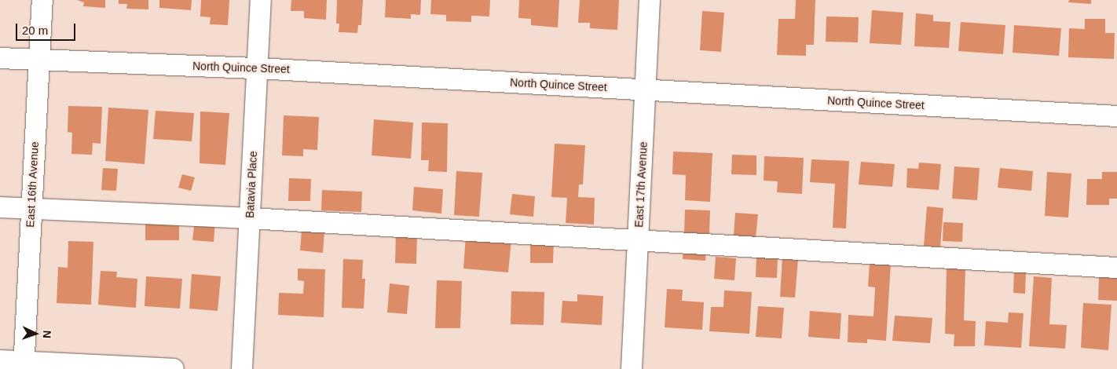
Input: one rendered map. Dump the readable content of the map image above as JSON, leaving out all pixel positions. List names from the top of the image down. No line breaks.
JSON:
{"streets":{"street":["North Quince Street","East 16th Avenue","Batavia Place","East 17th Avenue"]},"crossings":[["North Quince Street","East 16th Avenue"],["North Quince Street","Batavia Place"],["North Quince Street","East 17th Avenue"]],"scale_bar":"20 m","north":"right"}
